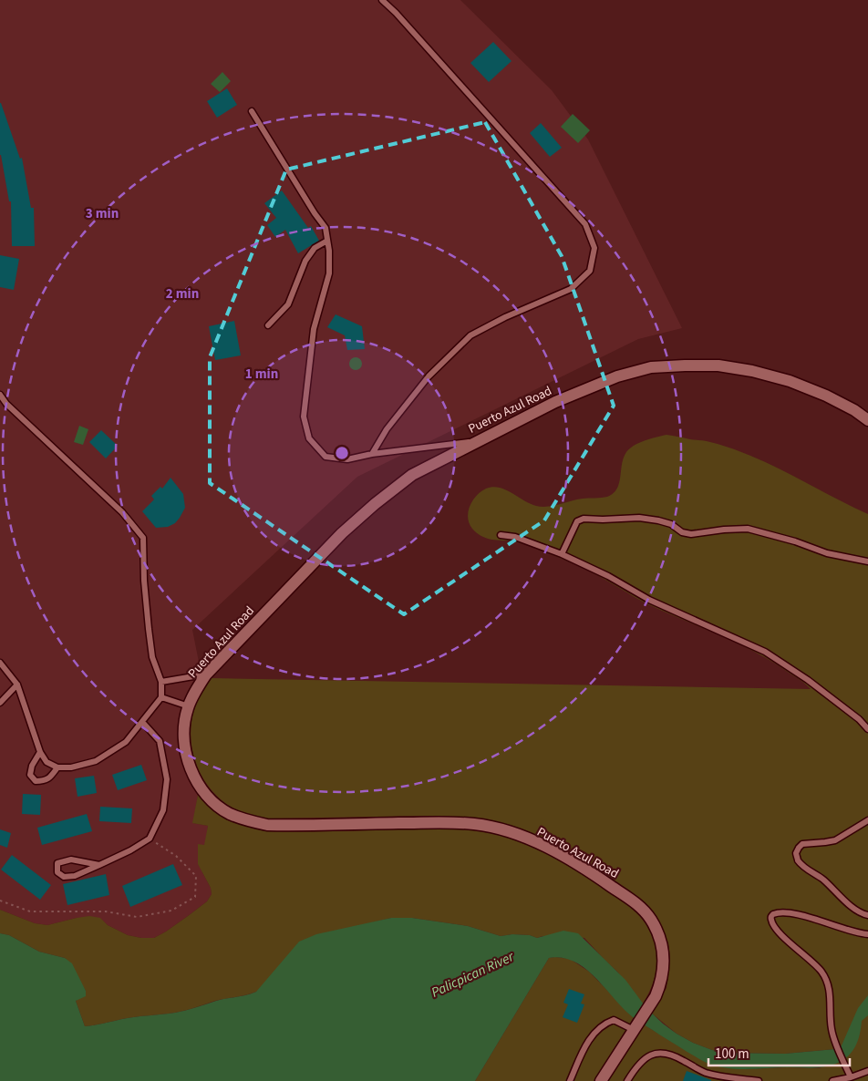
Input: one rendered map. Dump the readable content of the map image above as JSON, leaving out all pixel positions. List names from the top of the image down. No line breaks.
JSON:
{"streets":{"street":["Puerto Azul Road"]},"water":["Palicpican River"],"scale_bar":"100 m","rings":["3 min","2 min","1 min"]}
